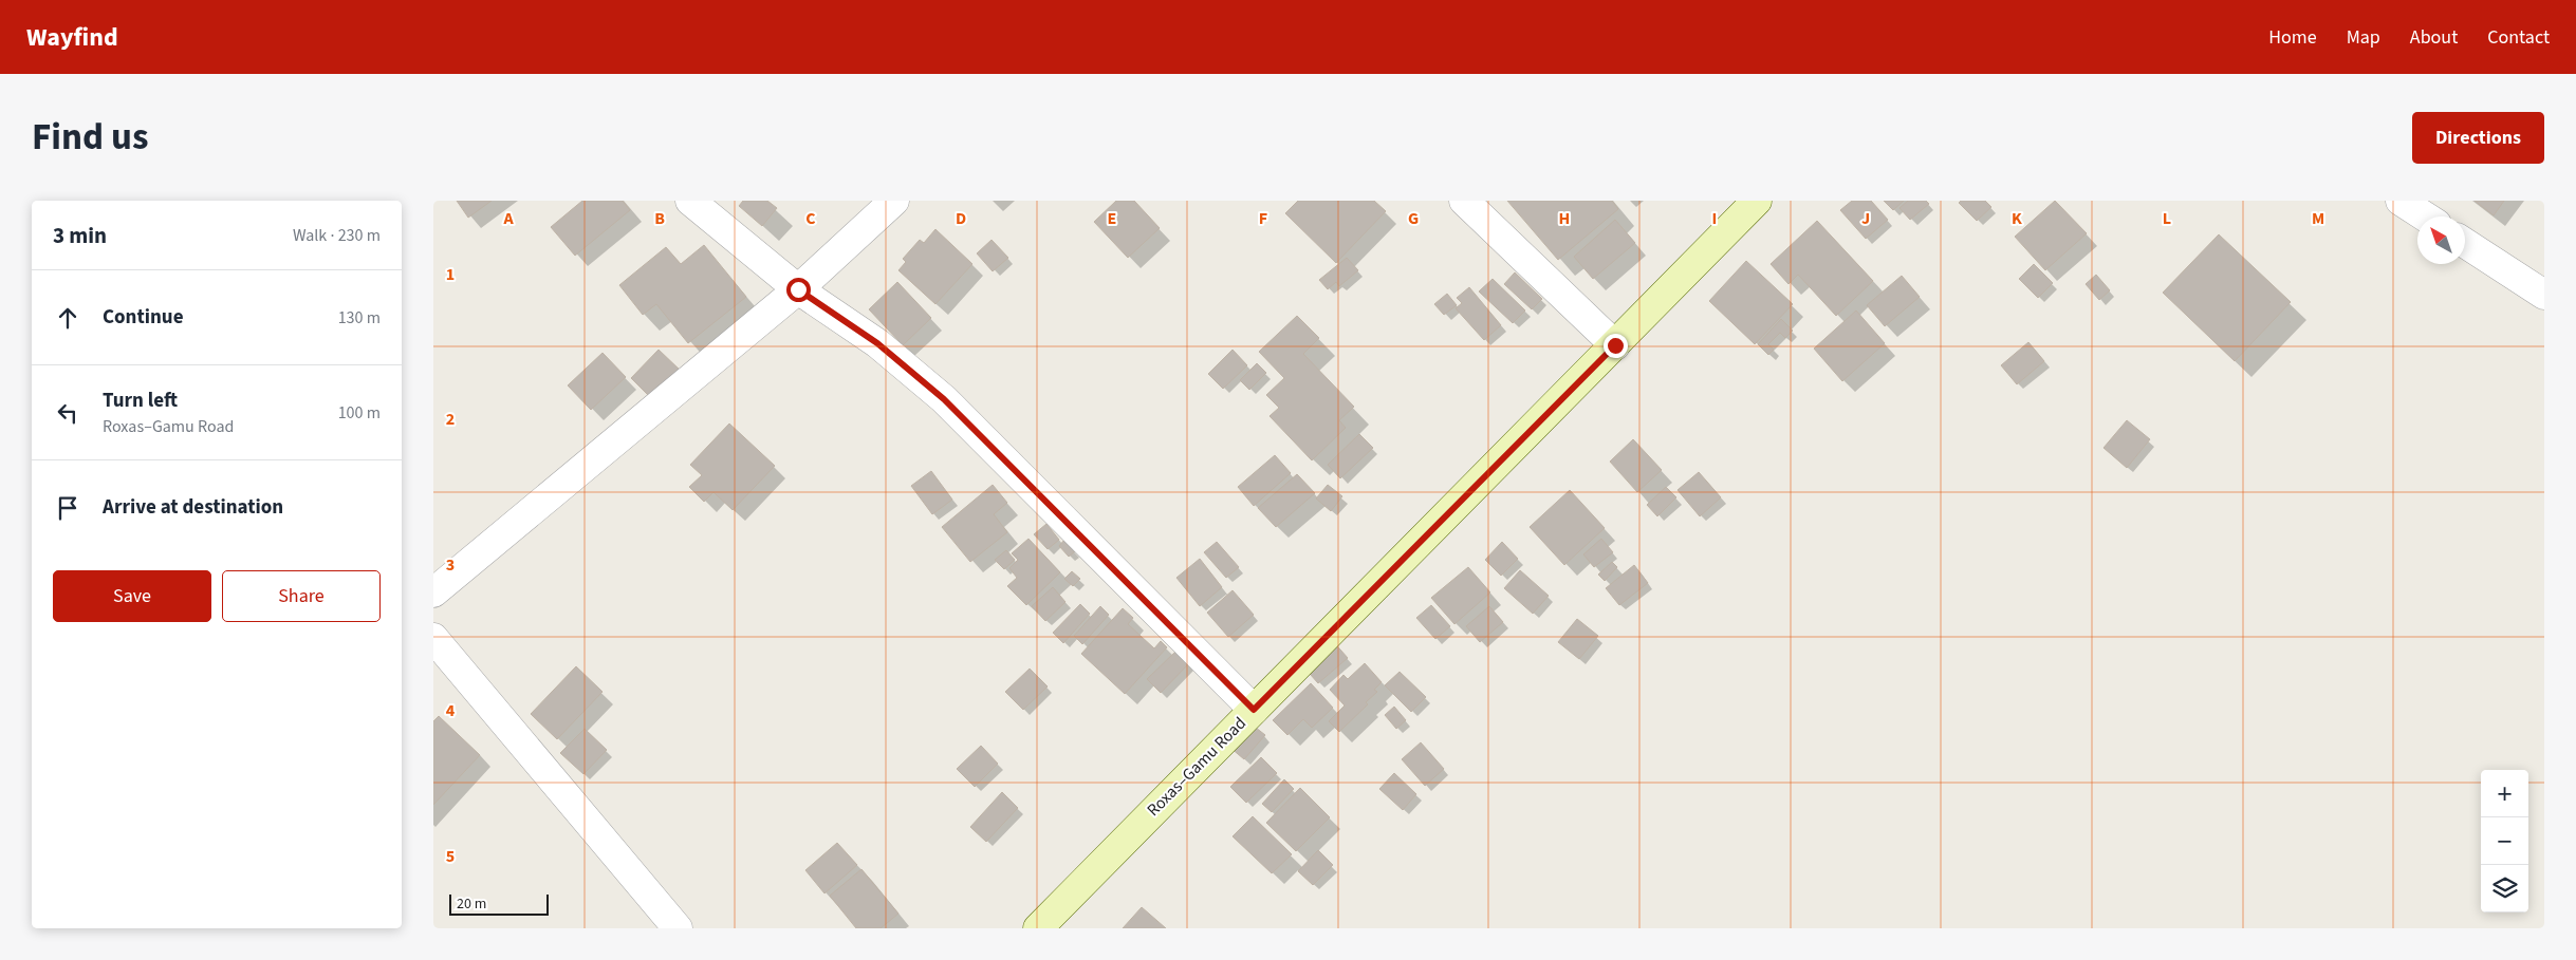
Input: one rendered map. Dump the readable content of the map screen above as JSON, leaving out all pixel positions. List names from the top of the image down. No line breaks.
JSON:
{"streets":{"main road":["Roxas–Gamu Road"]},"scale_bar":"20 m","north":"top left","page":{"header":"Wayfind","nav":["Home","Map","About","Contact"],"title":"Find us","buttons":["Directions",["Save","Share"]],"heading":["3 min","Walk · 230 m"],"list":[["Continue","130 m"],["Turn left","Roxas–Gamu Road","100 m"],"Arrive at destination"],"map_buttons":["+","−"],"scale":"20 m"},"grid":{"columns":["A","B","C","D","E","F","G","H","I","J","K","L","M"],"rows":["1","2","3","4","5"]}}
